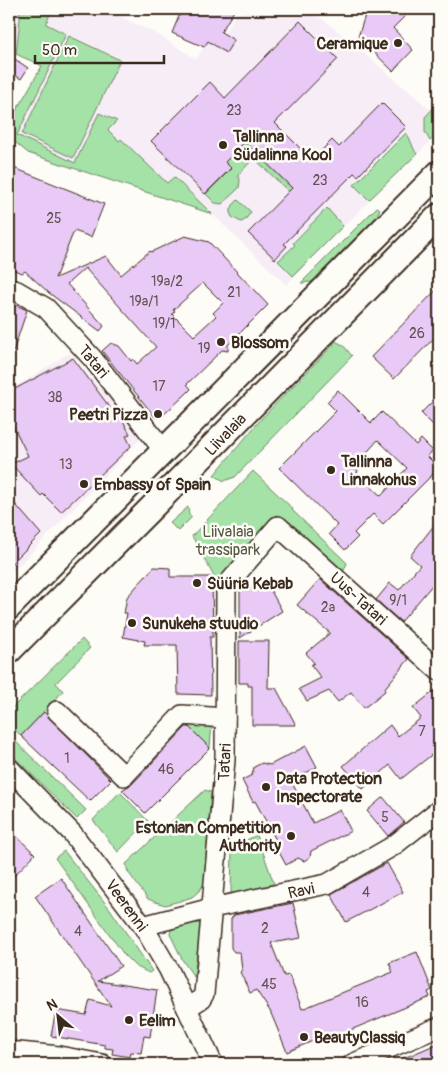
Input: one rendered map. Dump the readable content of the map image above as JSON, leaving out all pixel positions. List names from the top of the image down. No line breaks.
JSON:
{"streets":{"main road":["Liivalaia"],"street":["Tatari","Uus-Tatari","Ravi","Veerenni"]},"crossings":[["Tatari","Liivalaia"],["Tatari","Uus-Tatari"],["Tatari","Ravi"],["Tatari","Veerenni"],["Ravi","Veerenni"]],"parks":["Liivalaia trassipark"],"places":["Ceramique","Tallinna Südalinna Kool","Blossom","Peetri Pizza","Tallinna Linnakohus","Embassy of Spain","Süüria Kebab","Sunukeha stuudio","Data Protection Inspectorate","Estonian Competition Authority","Eelim","BeautyClassiq"],"house_numbers":["23","23","25","19a/2","21","19a/1","19/1","26","19","17","38","13","9/1","2a","7","1","46","5","4","2","4","45","16"],"scale_bar":"50 m","north":"top left"}
